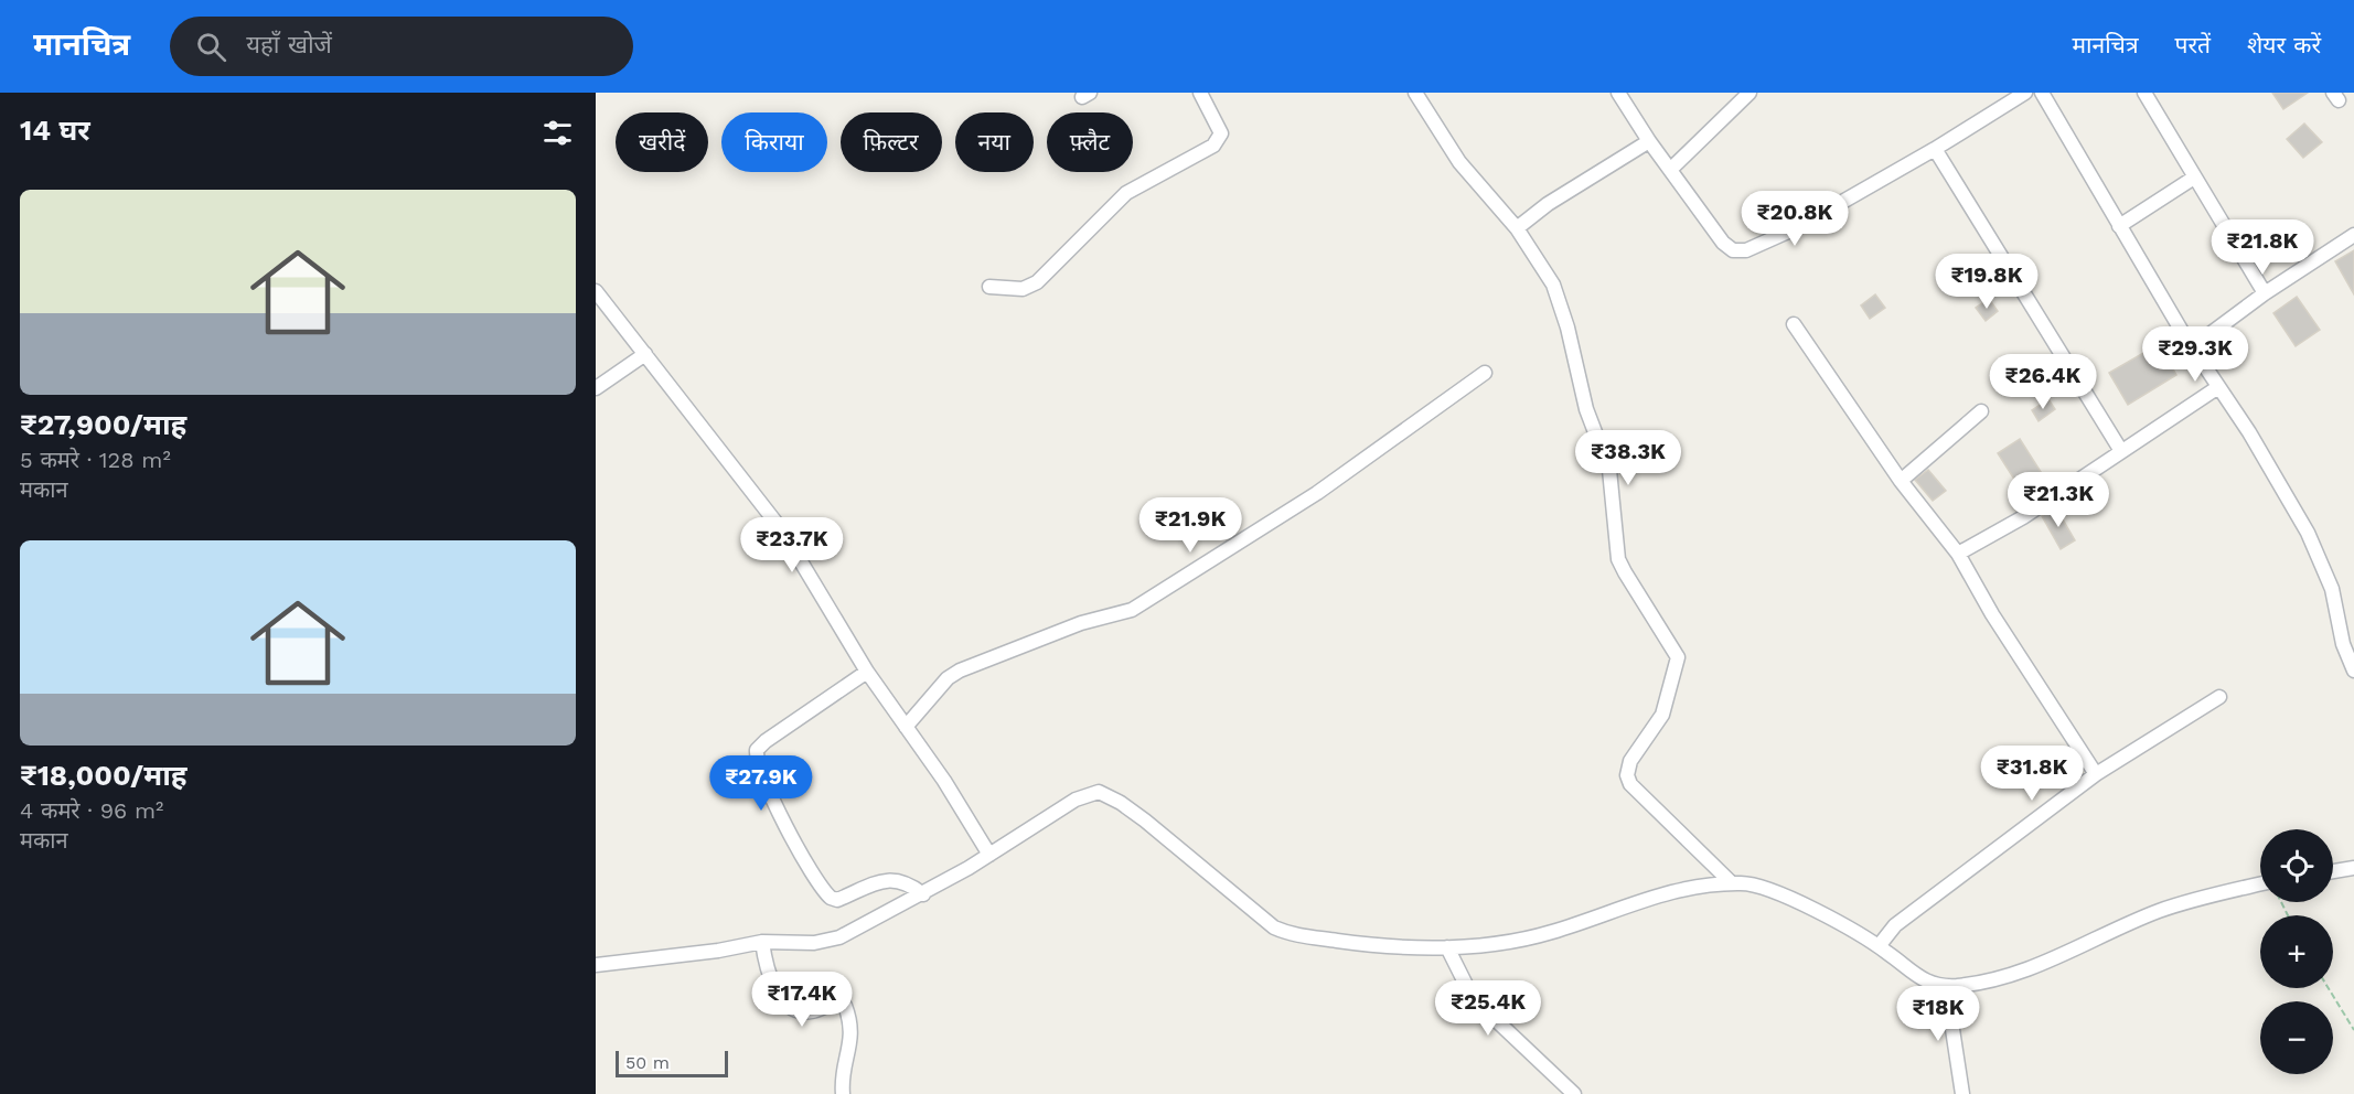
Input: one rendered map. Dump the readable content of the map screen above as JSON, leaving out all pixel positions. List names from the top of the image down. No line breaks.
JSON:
{"scale_bar":"50 m","page":{"header":"मानचित्र","search":"यहाँ खोजें","nav":["मानचित्र","परतें","शेयर करें"],"heading":"14 घर","chip":["खरीदें","किराया","फ़िल्टर","नया","फ़्लैट"],"list":[{"name":"₹27,900/माह","note":"5 कमरे · 128 m² · मकान"},{"name":"₹18,000/माह","note":"4 कमरे · 96 m² · मकान"}],"price":["₹20.8K","₹21.8K","₹19.8K","₹29.3K","₹26.4K","₹38.3K","₹21.3K","₹21.9K","₹23.7K","₹31.8K","₹27.9K","₹17.4K","₹25.4K","₹18K"],"map_buttons":["+","−"],"scale":"50 m"}}
